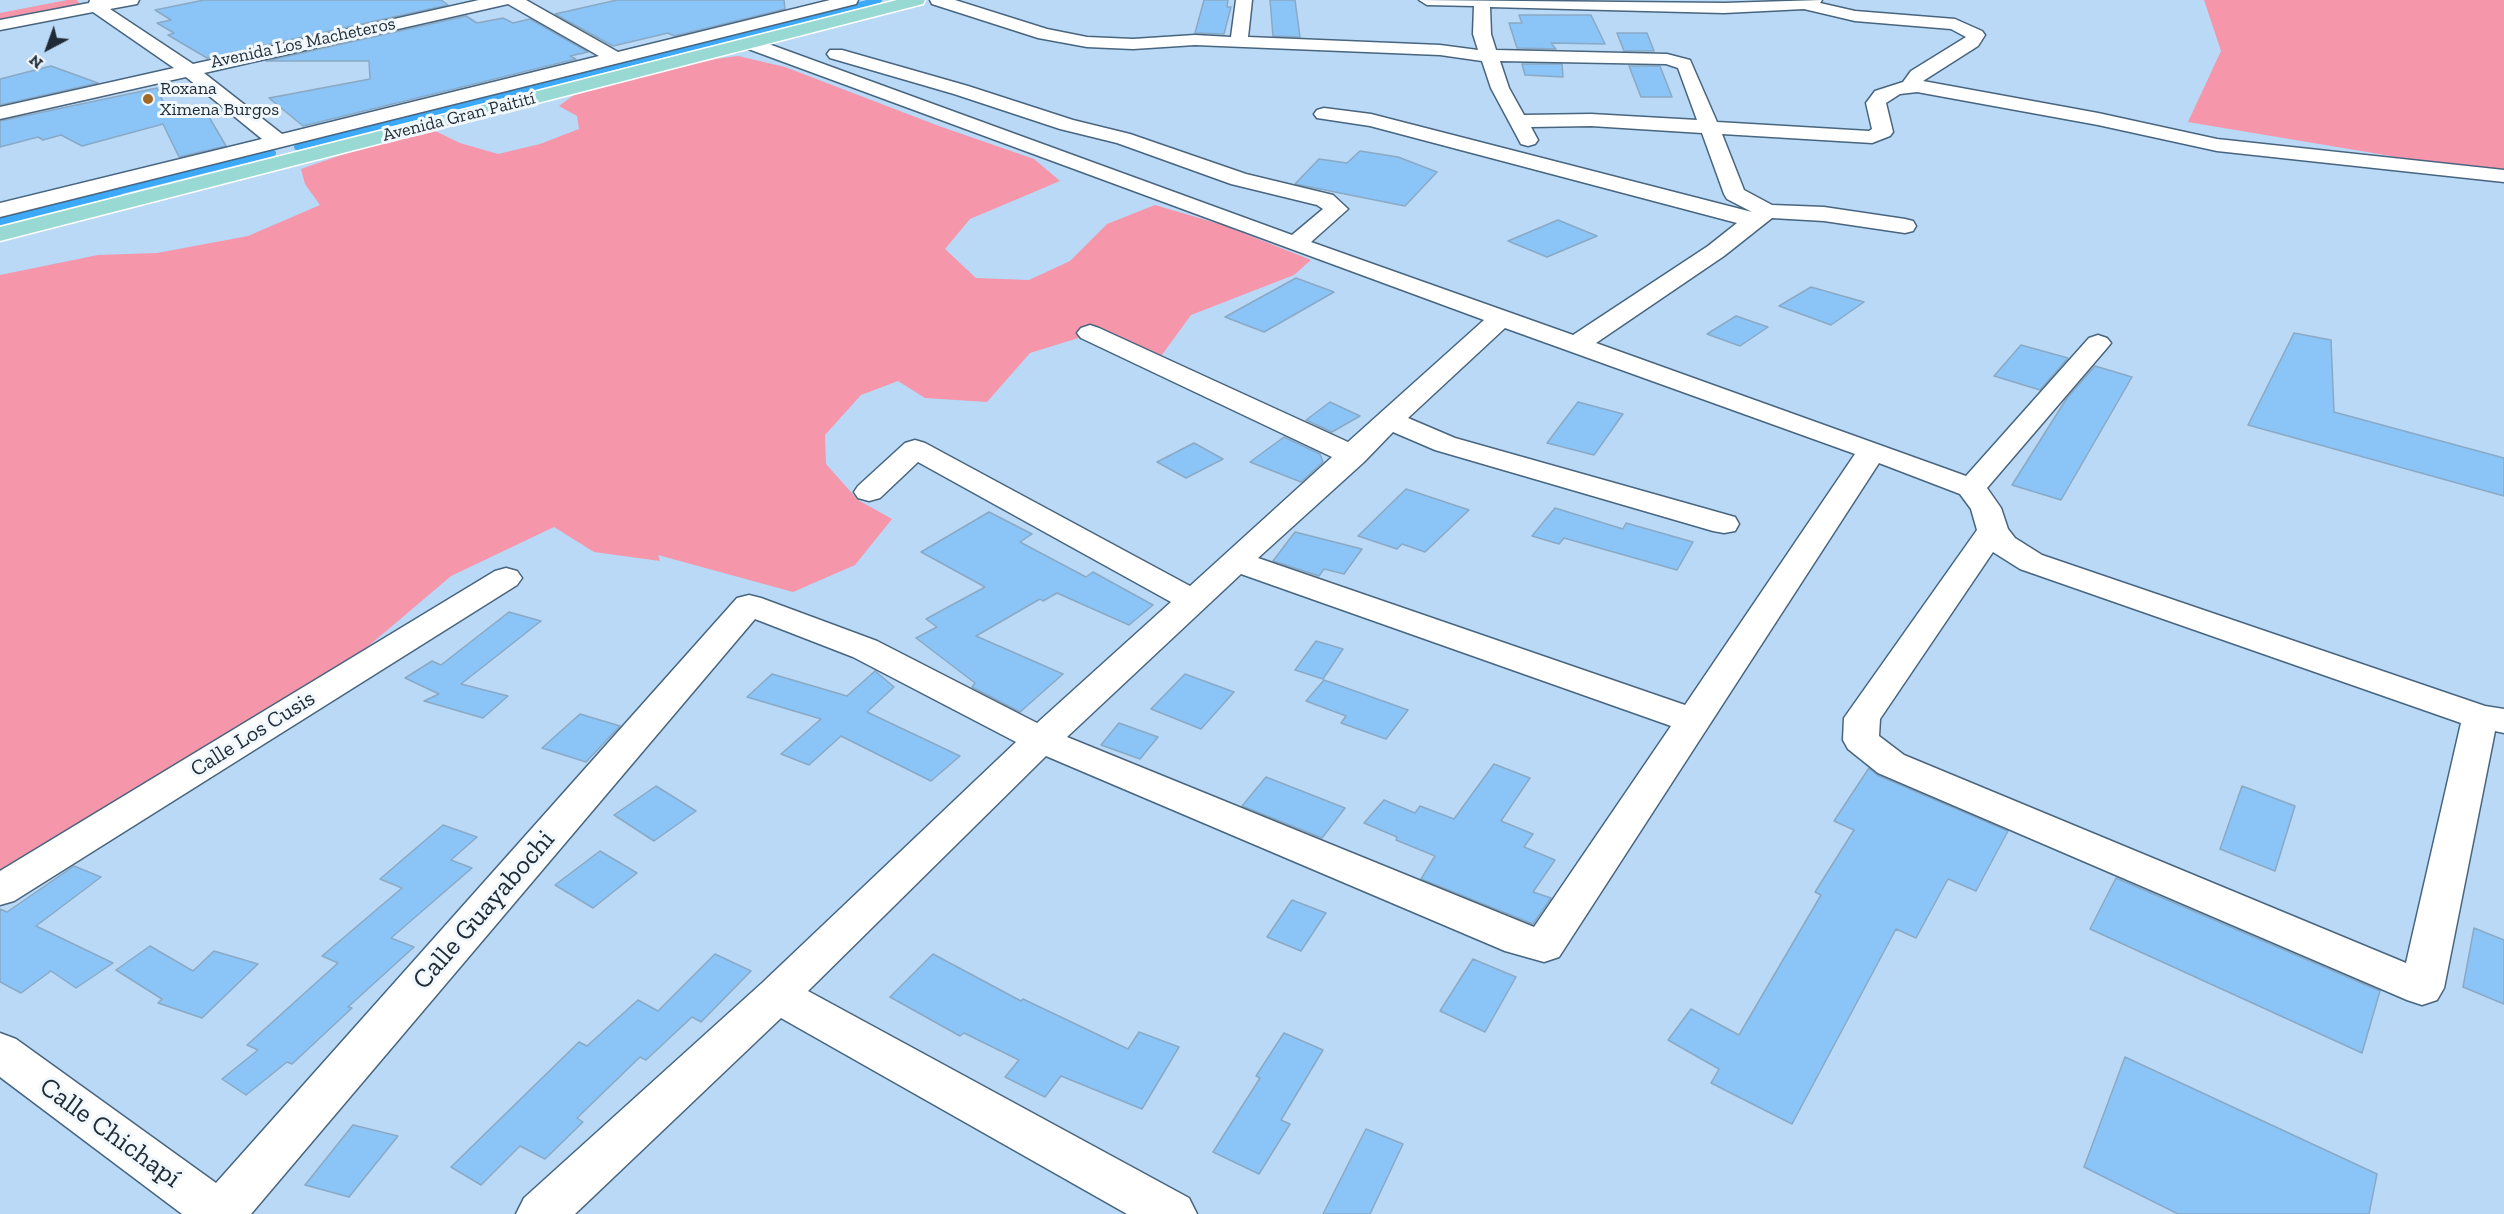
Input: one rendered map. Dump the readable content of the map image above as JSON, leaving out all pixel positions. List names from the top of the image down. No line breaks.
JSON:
{"streets":{"main road":["Avenida Gran Paitití"],"street":["Avenida Los Macheteros","Calle Los Cusis","Calle Guayabochi","Calle Chichapí"]},"crossings":[["Calle Guayabochi","Calle Chichapí"]],"places":["Roxana Ximena Burgos"],"north":"bottom left"}
